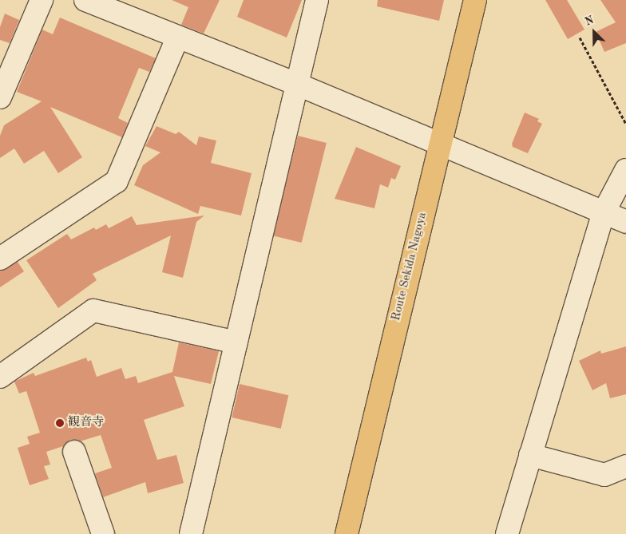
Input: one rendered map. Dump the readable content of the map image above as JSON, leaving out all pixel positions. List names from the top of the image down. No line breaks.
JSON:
{"streets":{"main road":["Route Sekida Nagoya"]},"places":["観音寺"],"north":"top left"}
